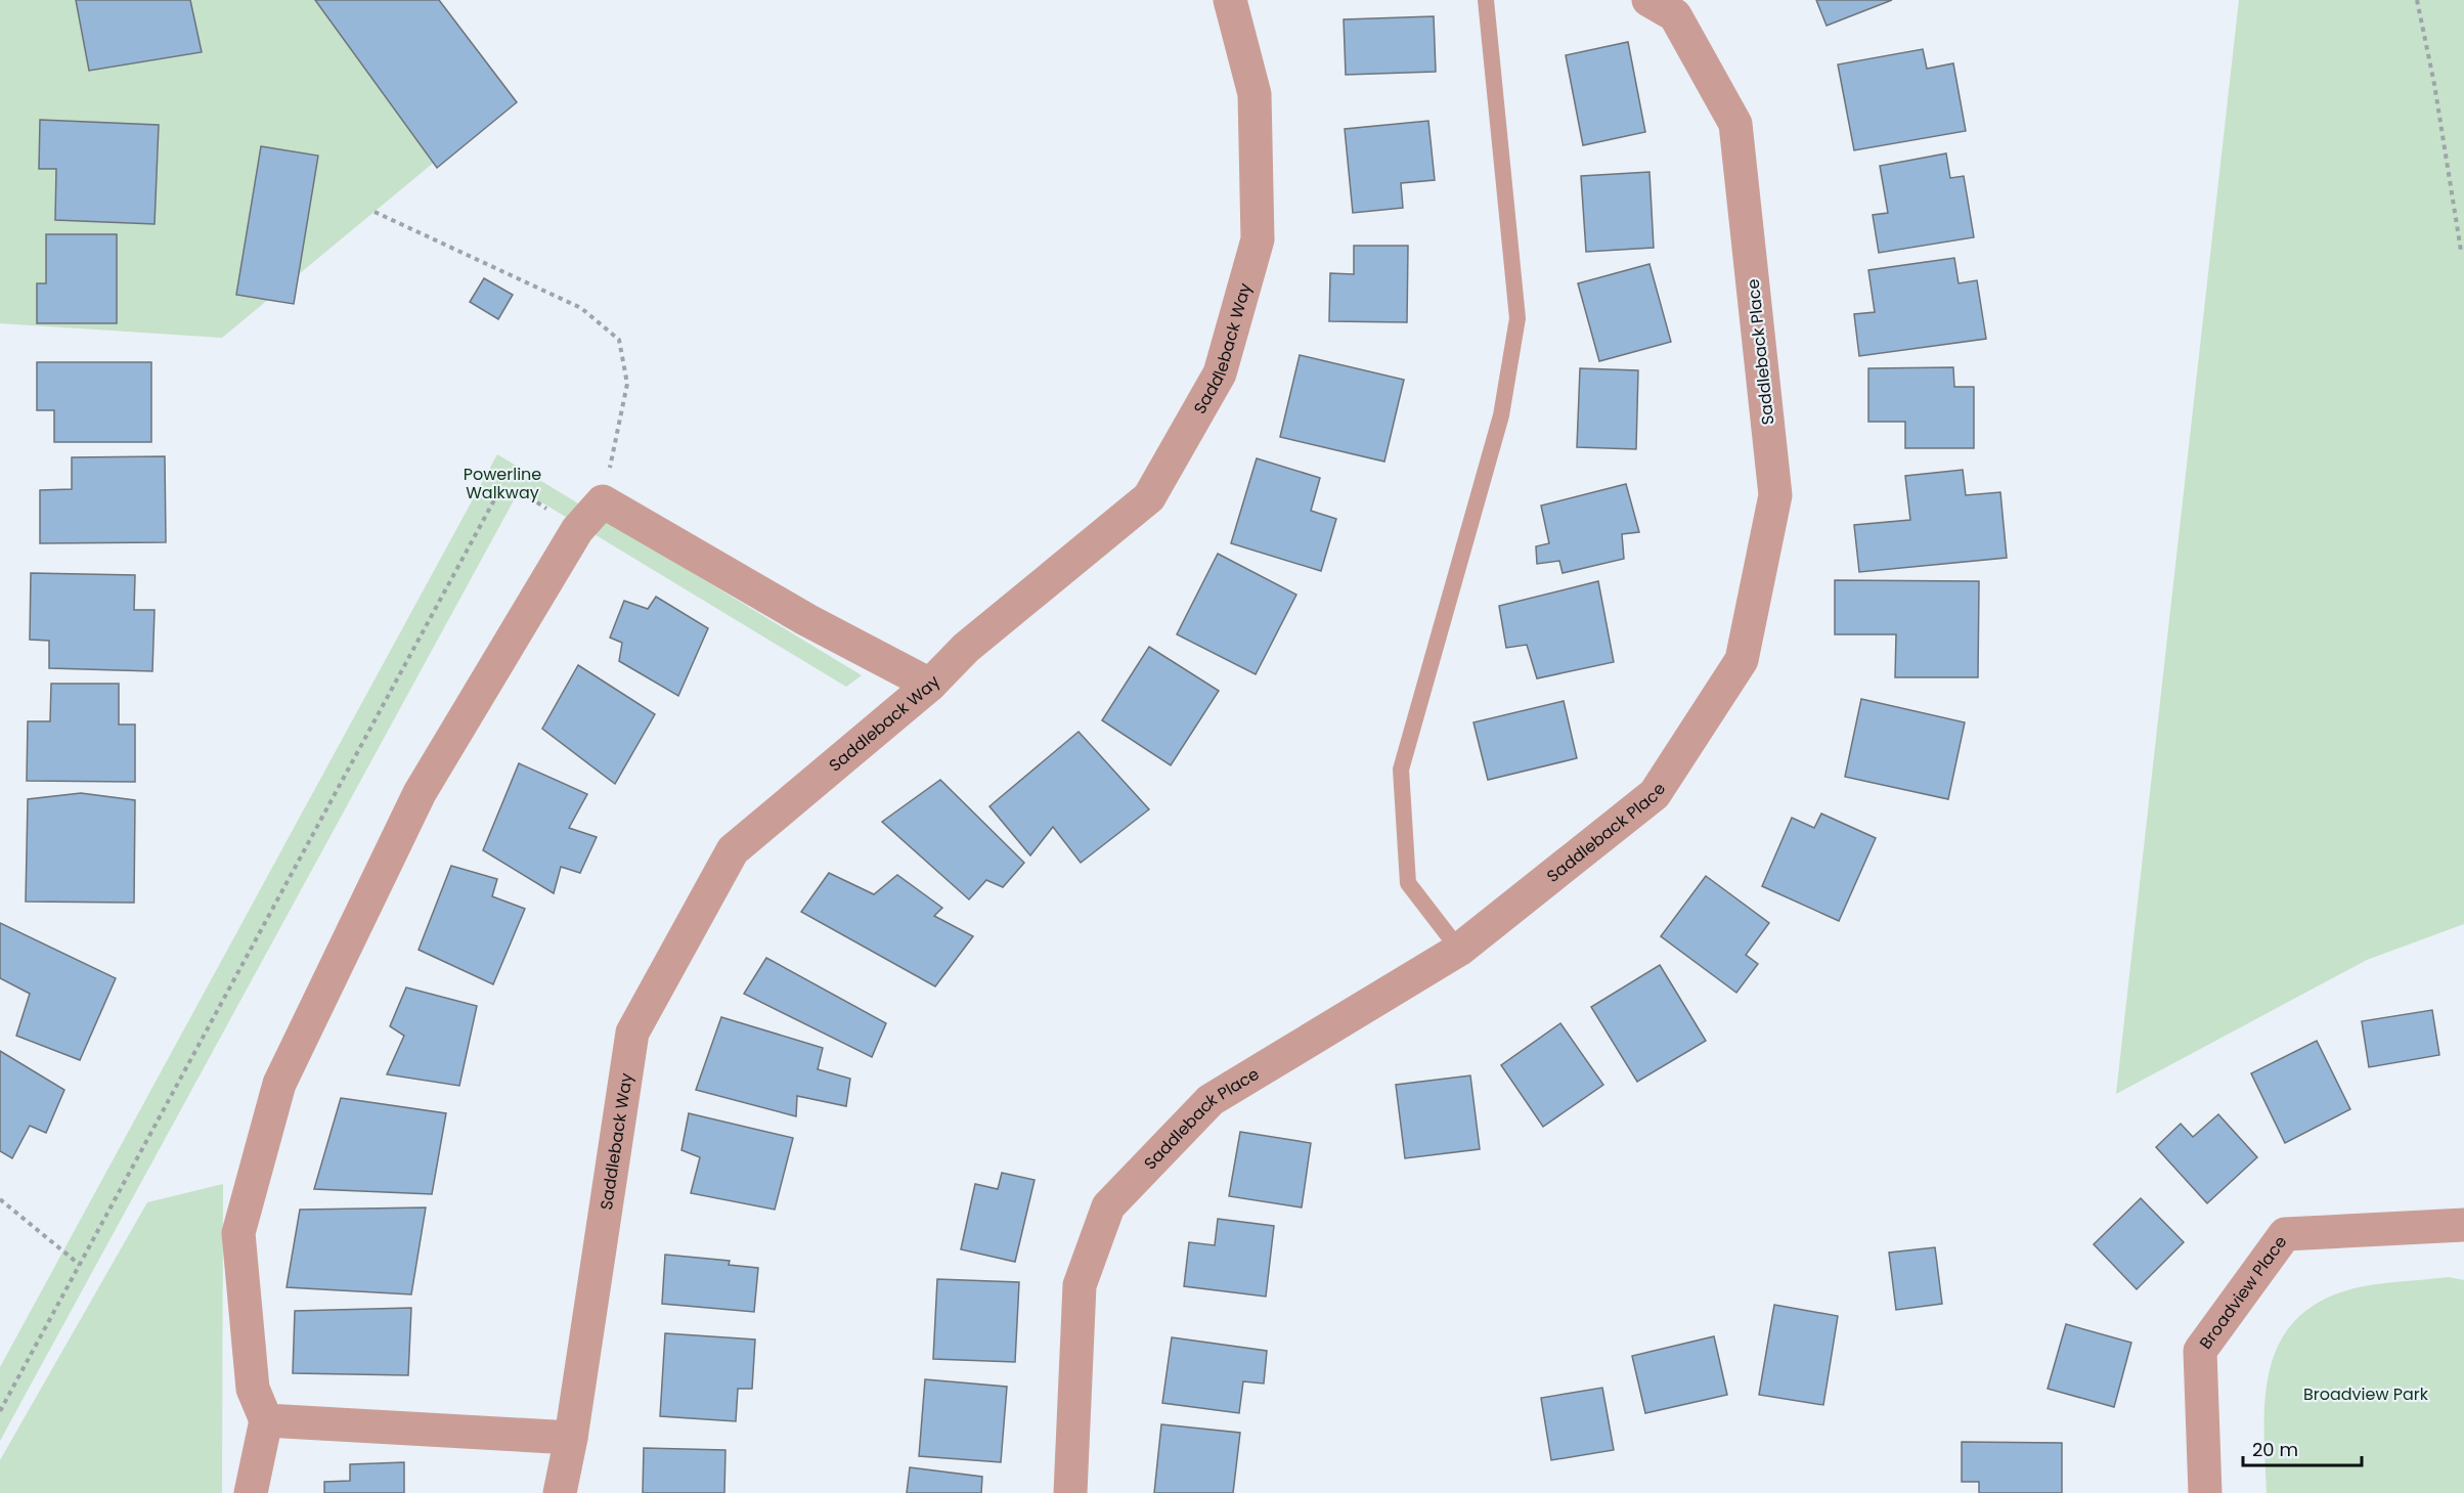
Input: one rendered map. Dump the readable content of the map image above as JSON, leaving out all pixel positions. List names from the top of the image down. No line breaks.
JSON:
{"streets":{"street":["Saddleback Way","Saddleback Place","Broadview Place"]},"parks":["Powerline Walkway","Broadview Park"],"scale_bar":"20 m"}
